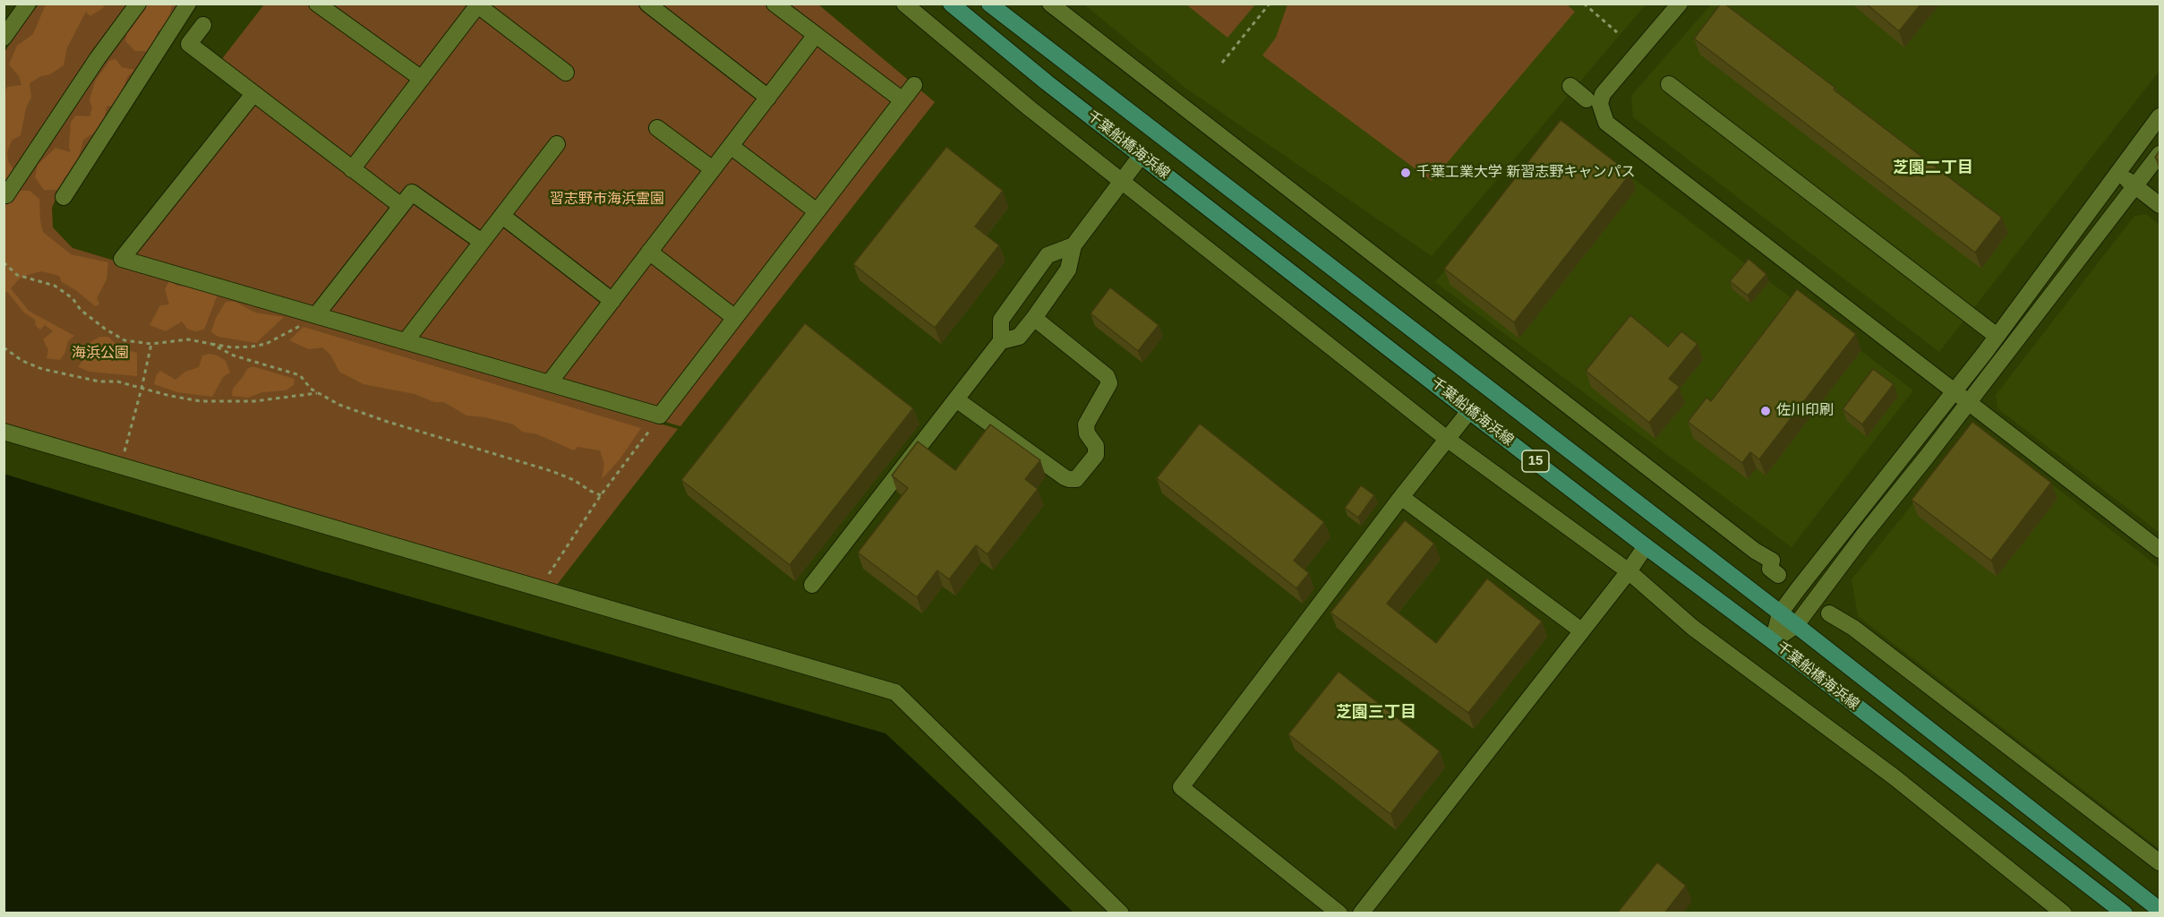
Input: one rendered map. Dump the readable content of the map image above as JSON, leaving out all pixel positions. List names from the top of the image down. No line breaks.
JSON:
{"streets":{"main road":["千葉船橋海浜線","15"]},"districts":["芝園二丁目","芝園三丁目"],"parks":["習志野市海浜霊園","海浜公園"],"places":["千葉工業大学 新習志野キャンパス","佐川印刷"]}
